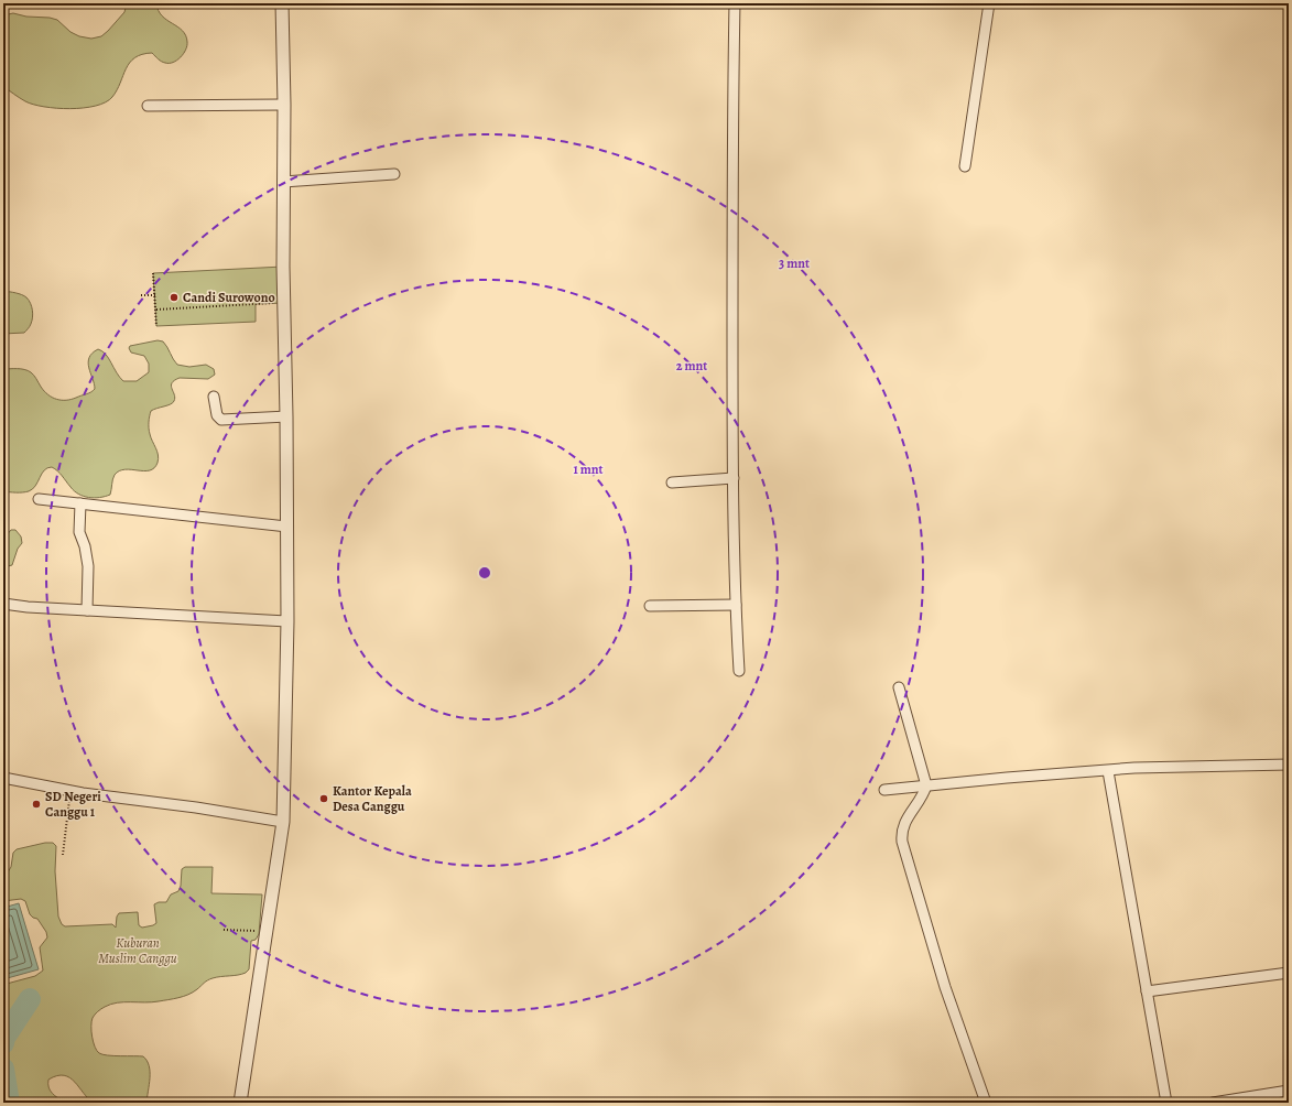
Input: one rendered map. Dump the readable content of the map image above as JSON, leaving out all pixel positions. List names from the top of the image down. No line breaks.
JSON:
{"parks":["Kuburan Muslim Canggu"],"places":["Candi Surowono","Kantor Kepala Desa Canggu","SD Negeri Canggu 1"],"rings":["3 mnt","2 mnt","1 mnt"]}
